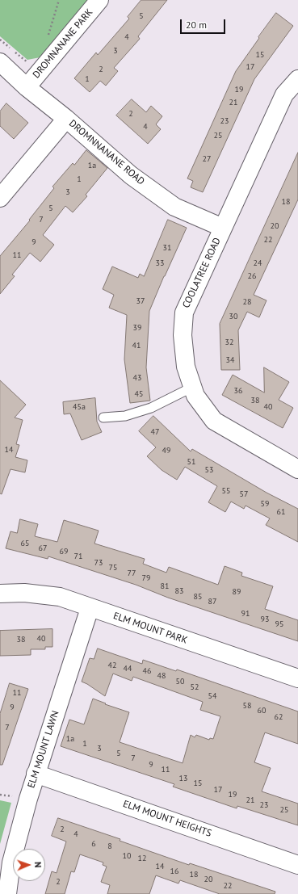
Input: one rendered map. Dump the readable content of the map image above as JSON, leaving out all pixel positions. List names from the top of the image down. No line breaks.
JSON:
{"streets":{"street":["DROMNANANE PARK","DROMNNANANE ROAD","COOLATREE ROAD","ELM MOUNT PARK","ELM MOUNT LAWN","ELM MOUNT HEIGHTS"]},"crossings":[["DROMNANANE PARK","DROMNNANANE ROAD"],["DROMNNANANE ROAD","COOLATREE ROAD"],["ELM MOUNT PARK","ELM MOUNT LAWN"],["ELM MOUNT LAWN","ELM MOUNT HEIGHTS"]],"house_numbers":["5","4","3","15","17","2","1","19","21","2","23","4","25","27","1a","1","3","18","5","7","20","22","9","31","11","33","24","26","37","28","30","39","32","41","34","43","36","45","38","45a","40","47","14","49","51","53","55","57","59","61","65","67","69","71","73","75","77","79","81","83","89","85","87","91","93","95","40","38","42","44","46","48","50","52","11","54","58","9","60","62","7","1a","1","3","5","7","9","11","13","15","17","19","21","23","25","2","4","6","8","10","12","14","16","18","20","2","22"],"scale_bar":"20 m","north":"right"}
